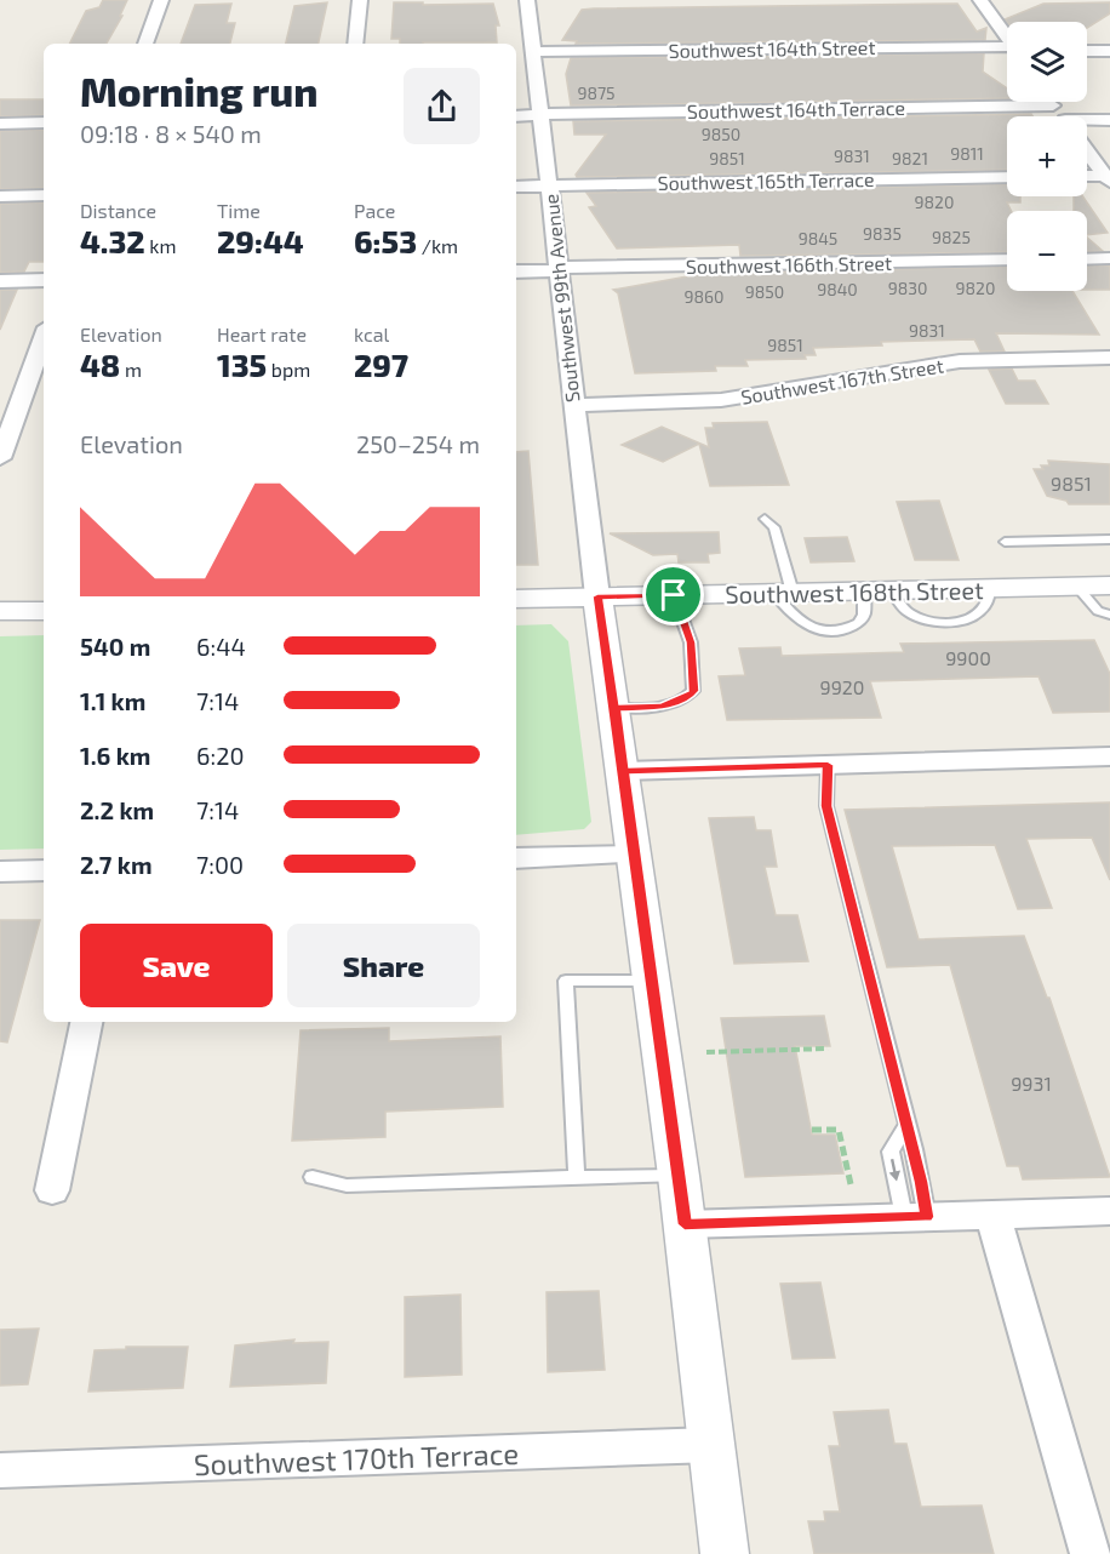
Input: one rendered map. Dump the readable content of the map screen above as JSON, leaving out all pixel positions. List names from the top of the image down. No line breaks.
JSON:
{"streets":{"street":["Southwest 164th Street","Southwest 164th Terrace","Southwest 165th Terrace","Southwest 166th Street","Southwest 99th Avenue","Southwest 167th Street","Southwest 168th Street","Southwest 170th Terrace"]},"crossings":[["Southwest 164th Street","Southwest 99th Avenue"],["Southwest 164th Terrace","Southwest 99th Avenue"],["Southwest 165th Terrace","Southwest 99th Avenue"],["Southwest 166th Street","Southwest 99th Avenue"],["Southwest 99th Avenue","Southwest 167th Street"],["Southwest 99th Avenue","Southwest 168th Street"]],"house_numbers":["9875","9850","9811","9831","9851","9821","9820","9835","9825","9845","9830","9820","9840","9850","9860","9831","9851","9851","9900","9920","9931"],"page":{"map_buttons":["+","−"],"heading":["Morning run","09:18 · 8 × 540 m"],"stats":[["Distance","4.32 km"],["Time","29:44"],["Pace","6:53 /km"],["Elevation","48 m"],["Heart rate","135 bpm"],["kcal","297"]],"chart":["Elevation","250–254 m"],"list":[{"name":"540 m","note":"6:44"},{"name":"1.1 km","note":"7:14"},{"name":"1.6 km","note":"6:20"},{"name":"2.2 km","note":"7:14"},{"name":"2.7 km","note":"7:00"}],"buttons":["Save","Share"]}}
